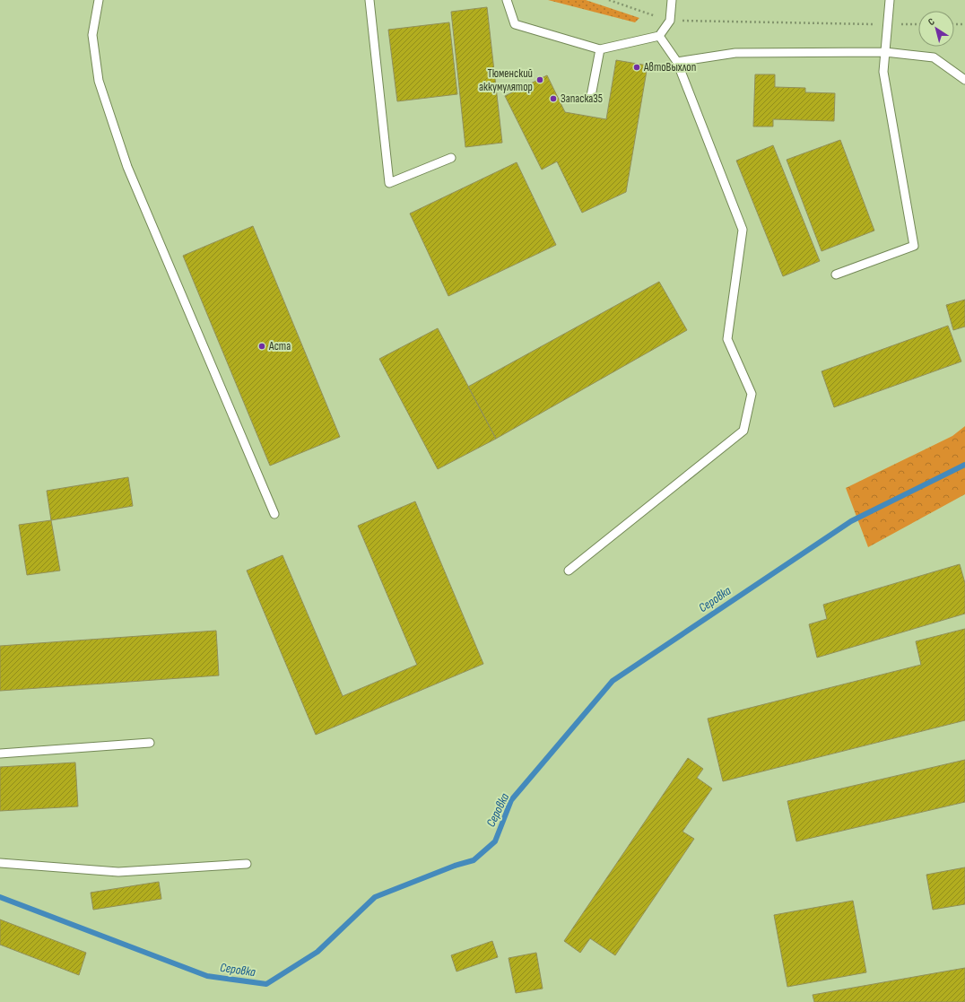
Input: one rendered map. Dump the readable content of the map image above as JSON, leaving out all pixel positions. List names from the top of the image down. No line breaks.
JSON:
{"water":["Серовка"],"places":["АвтоВыхлоп","Тюменский аккумулятор","Запаска35","Аста"],"north":"top left"}
